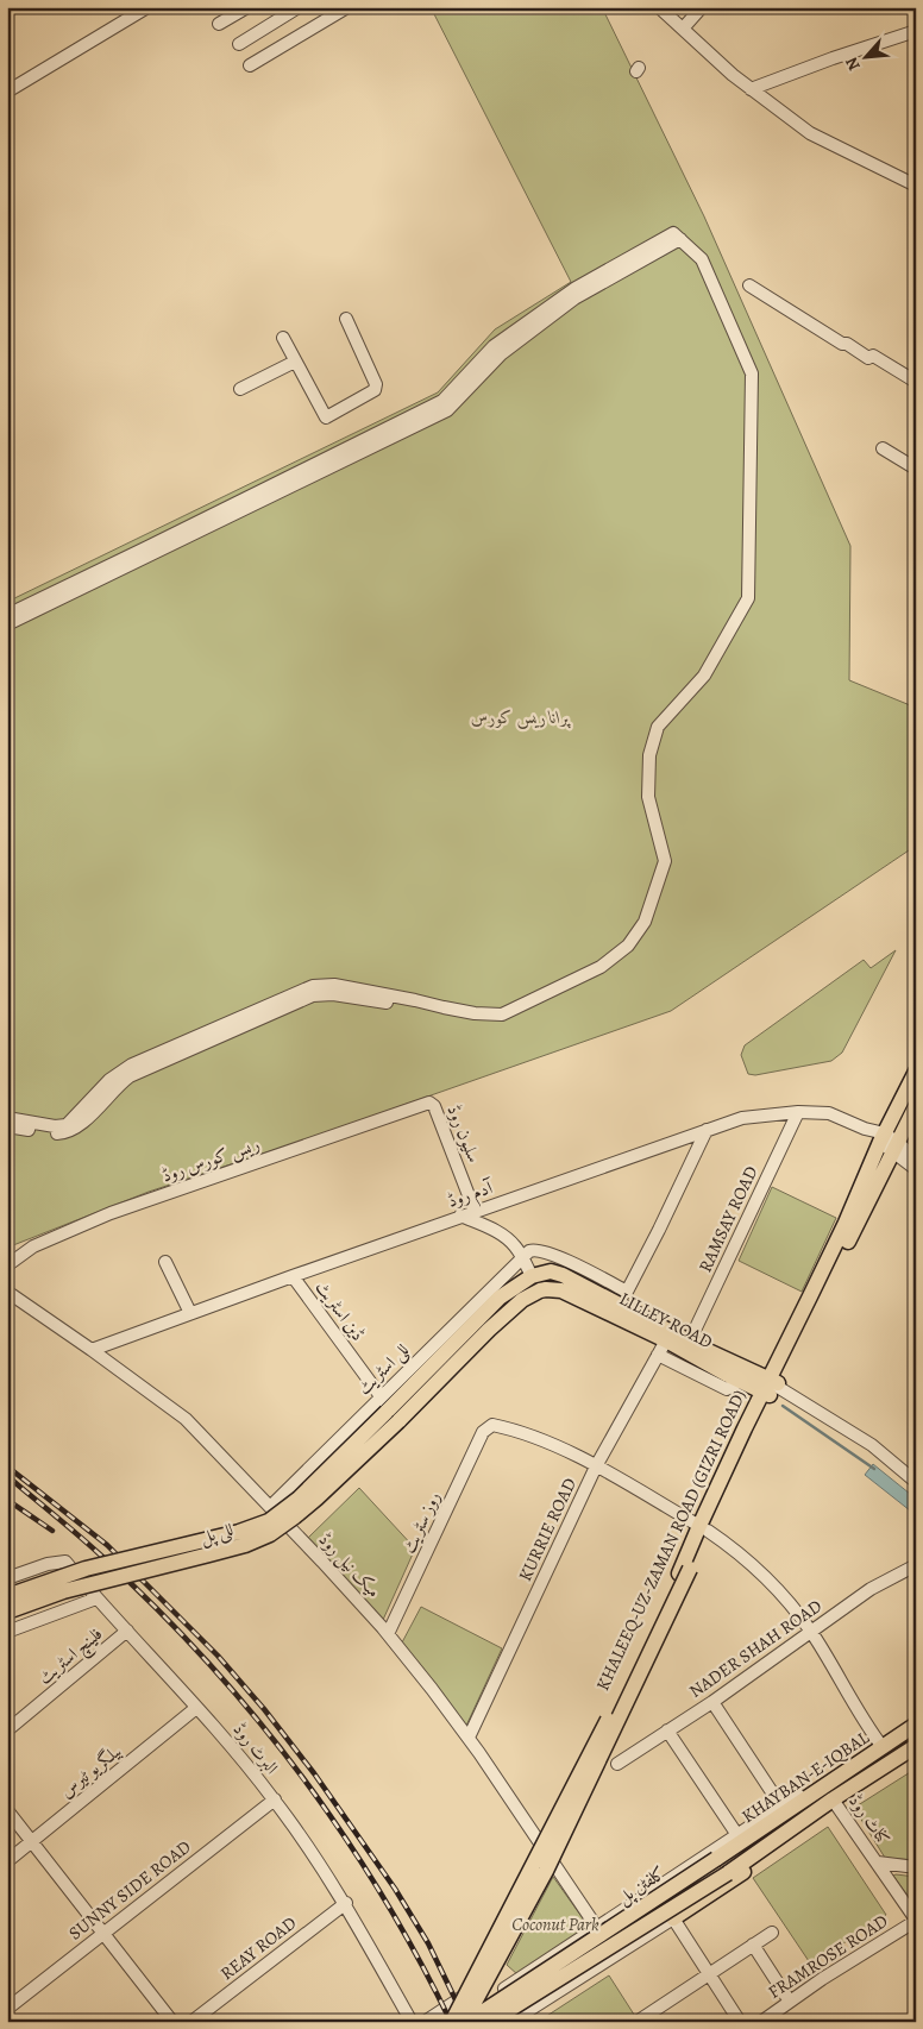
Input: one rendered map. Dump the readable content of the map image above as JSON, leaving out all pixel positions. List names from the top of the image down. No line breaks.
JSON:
{"streets":{"main road":["LILLEY ROAD","للی پل","KHALEEQ-UZ-ZAMAN ROAD (GIZRI ROAD)","KHAYBAN-E-IQBAL","کلفٹن پل"],"street":["سلیون روڈ","ریس کورس روڈ","آدم روڈ","RAMSAY ROAD","ڈین اسٹریٹ","للی اسٹریٹ","روز سٹریٹ","KURRIE ROAD","میک نیل روڈ","NADER SHAH ROAD","فلینچ اسٹریٹ","البرٹ روڈ","بیلگریو ٹیرس","کناٹ روڈ","SUNNY SIDE ROAD","REAY ROAD","FRAMROSE ROAD"]},"crossings":[["سلیون روڈ","ریس کورس روڈ"],["سلیون روڈ","آدم روڈ"],["آدم روڈ","RAMSAY ROAD"],["آدم روڈ","ڈین اسٹریٹ"],["آدم روڈ","KHALEEQ-UZ-ZAMAN ROAD (GIZRI ROAD)"],["آدم روڈ","میک نیل روڈ"],["RAMSAY ROAD","LILLEY ROAD"],["ڈین اسٹریٹ","للی اسٹریٹ"],["LILLEY ROAD","KURRIE ROAD"],["LILLEY ROAD","للی پل"],["LILLEY ROAD","KHALEEQ-UZ-ZAMAN ROAD (GIZRI ROAD)"],["للی اسٹریٹ","میک نیل روڈ"],["روز سٹریٹ","KURRIE ROAD"],["روز سٹریٹ","میک نیل روڈ"],["KURRIE ROAD","میک نیل روڈ"],["KHALEEQ-UZ-ZAMAN ROAD (GIZRI ROAD)","کلفٹن پل"],["فلینچ اسٹریٹ","البرٹ روڈ"],["البرٹ روڈ","بیلگریو ٹیرس"],["البرٹ روڈ","SUNNY SIDE ROAD"],["البرٹ روڈ","REAY ROAD"],["KHAYBAN-E-IQBAL","کناٹ روڈ"],["KHAYBAN-E-IQBAL","کلفٹن پل"],["کناٹ روڈ","FRAMROSE ROAD"]],"parks":["پرانا ریس کورس","Coconut Park"],"north":"bottom left"}
